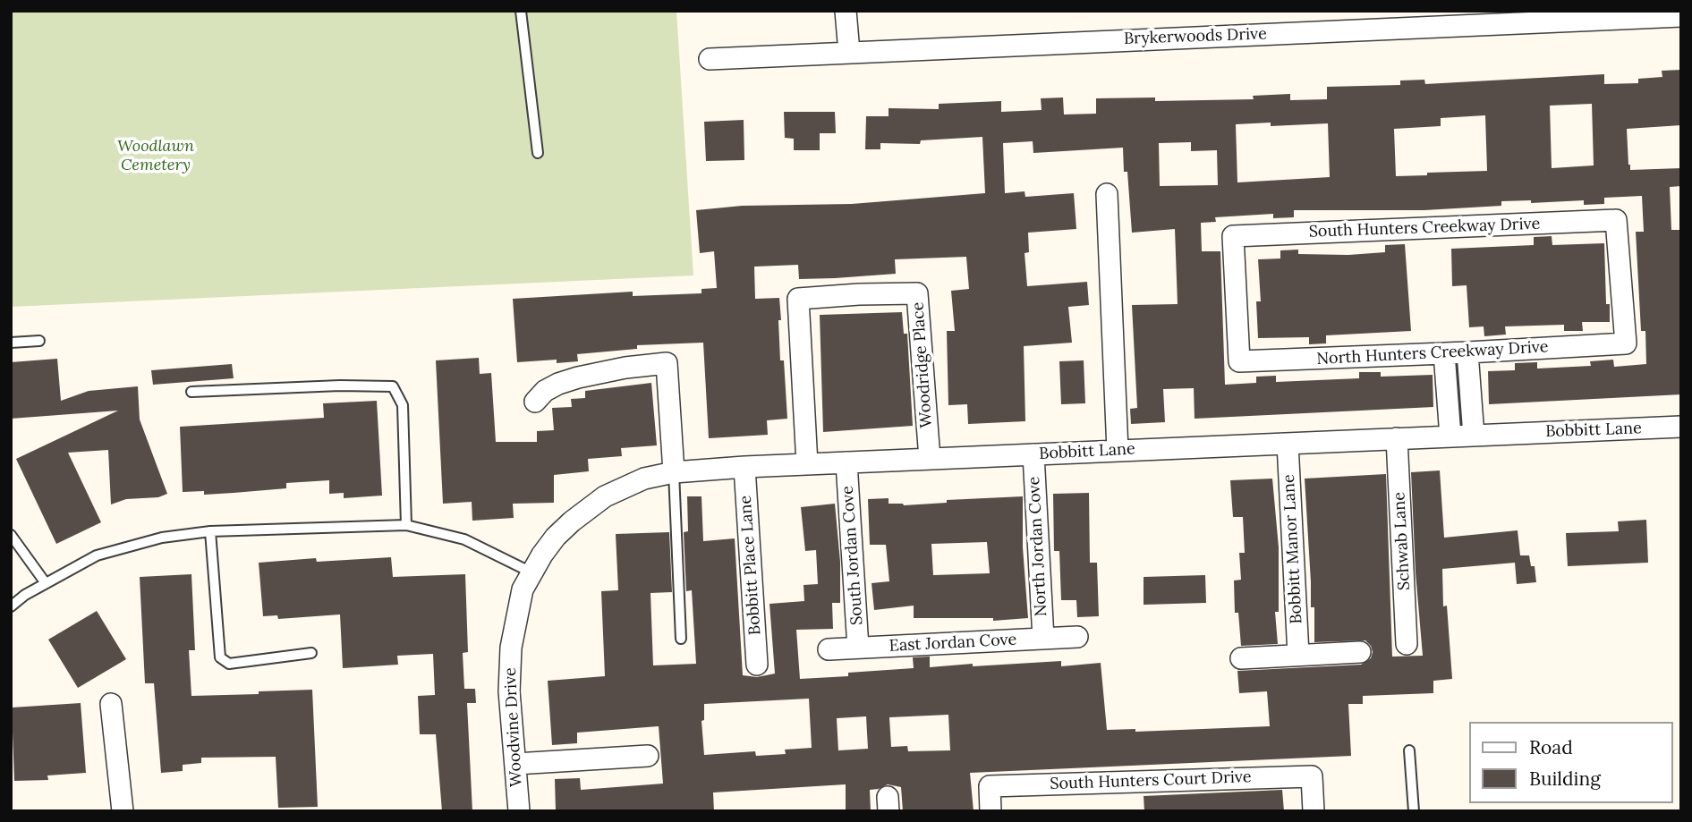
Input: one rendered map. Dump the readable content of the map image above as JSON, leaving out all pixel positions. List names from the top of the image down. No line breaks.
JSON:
{"streets":{"street":["Brykerwoods Drive","South Hunters Creekway Drive","North Hunters Creekway Drive","Woodridge Place","Bobbitt Lane","Schwab Lane","North Jordan Cove","Bobbitt Manor Lane","South Jordan Cove","Bobbitt Place Lane","East Jordan Cove","Woodvine Drive","South Hunters Court Drive"]},"crossings":[["South Hunters Creekway Drive","North Hunters Creekway Drive"],["Woodridge Place","Bobbitt Lane"],["Bobbitt Lane","Schwab Lane"],["Bobbitt Lane","North Jordan Cove"],["Bobbitt Lane","Bobbitt Manor Lane"],["Bobbitt Lane","South Jordan Cove"],["Bobbitt Lane","Bobbitt Place Lane"],["Bobbitt Lane","Woodvine Drive"],["North Jordan Cove","East Jordan Cove"],["South Jordan Cove","East Jordan Cove"]],"parks":["Woodlawn Cemetery"],"legend":["Road","Building"]}
